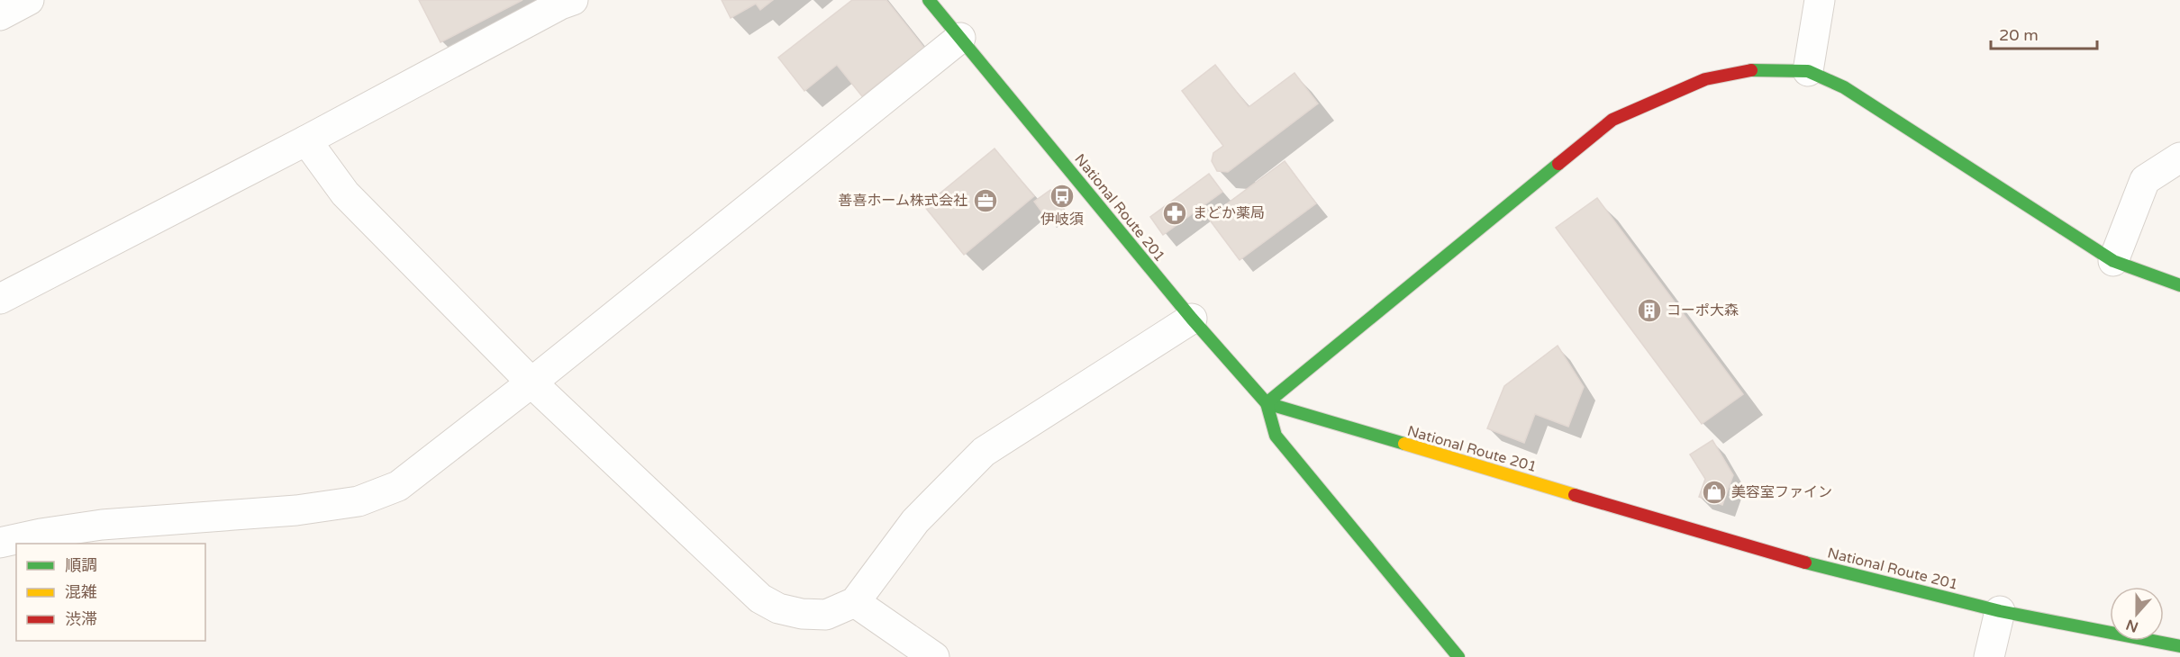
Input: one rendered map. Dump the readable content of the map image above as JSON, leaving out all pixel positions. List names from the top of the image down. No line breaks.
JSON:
{"streets":{"main road":["National Route 201"]},"places":{"bus stop":["伊岐須"],"office":["善喜ホーム株式会社"],"pharmacy":["まどか薬局"],"building":["コーポ大森"],"shop":["美容室ファイン"]},"legend":["順調","混雑","渋滞"],"scale_bar":"20 m","north":"bottom"}
